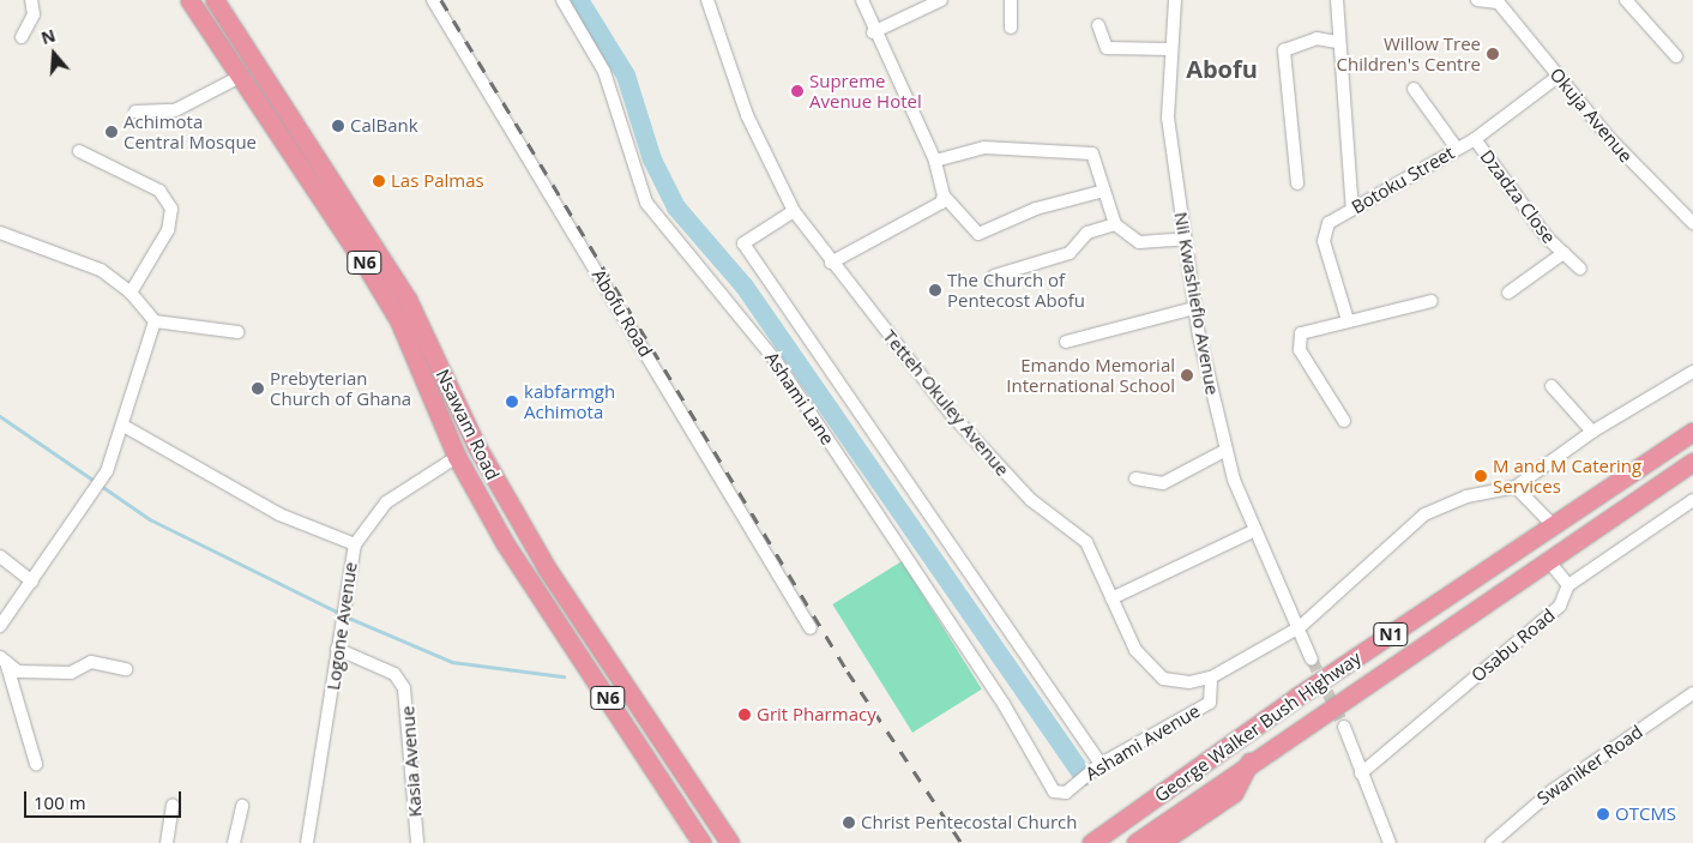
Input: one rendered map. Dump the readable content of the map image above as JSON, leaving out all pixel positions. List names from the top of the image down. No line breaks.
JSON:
{"streets":{"highway":["N6","Nsawam Road","N1","George Walker Bush Highway"],"street":["Okuja Avenue","Botoku Street","Dzadza Close","Nii Kwashiefio Avenue","Abofu Road","Ashami Lane","Tetteh Okuley Avenue","Logone Avenue","Osabu Road","Ashami Avenue","Kasia Avenue","Swaniker Road"]},"crossings":[["Okuja Avenue","Botoku Street"],["Botoku Street","Dzadza Close"],["Nii Kwashiefio Avenue","Tetteh Okuley Avenue"],["Ashami Lane","Ashami Avenue"],["Tetteh Okuley Avenue","Ashami Avenue"],["Nsawam Road","Logone Avenue"],["Logone Avenue","Kasia Avenue"]],"districts":["Abofu"],"places":["Willow Tree Children's Centre","Supreme Avenue Hotel","CalBank","Achimota Central Mosque","Las Palmas","The Church of Pentecost Abofu","Emando Memorial International School","Prebyterian Church of Ghana","kabfarmgh Achimota","M and M Catering Services","Grit Pharmacy","OTCMS","Christ Pentecostal Church"],"scale_bar":"100 m","north":"top"}
